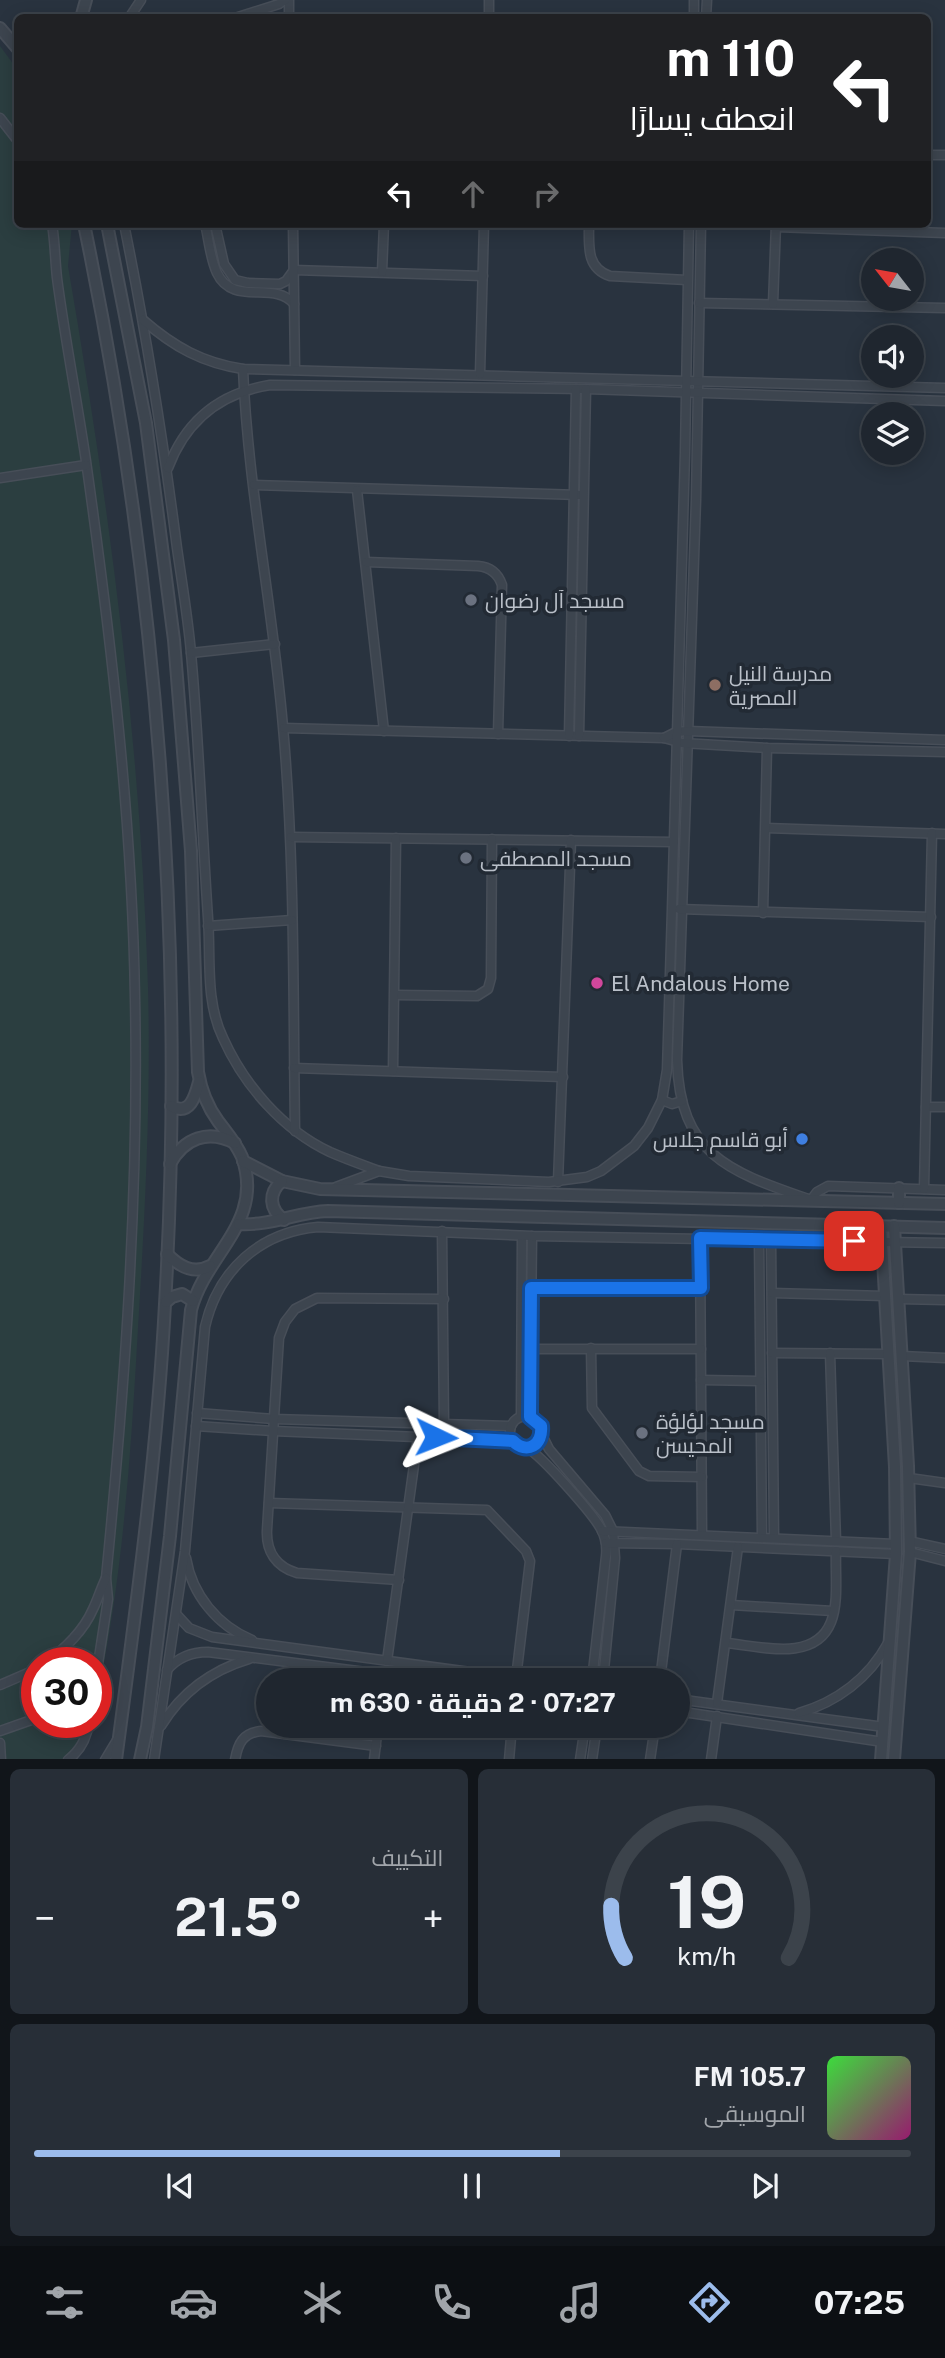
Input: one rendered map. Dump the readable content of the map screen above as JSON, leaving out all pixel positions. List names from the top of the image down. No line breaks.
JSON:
{"places":["مسجد آل رضوان","مدرسة النيل المصرية","مسجد المصطفى","El Andalous Home","أبو قاسم جلاس","مسجد لؤلؤة المحيسن"],"north":"top left","page":{"turn":["110 m","انعطف يسارًا"],"limit":"30","trip":"07:27 · 2 دقيقة · 630 m","tile":"التكييف","heat":["−","21.5°","+"],"song":["105.7 FM","الموسيقى"],"tabs":"07:25","gauge":["19","km/h"]}}
